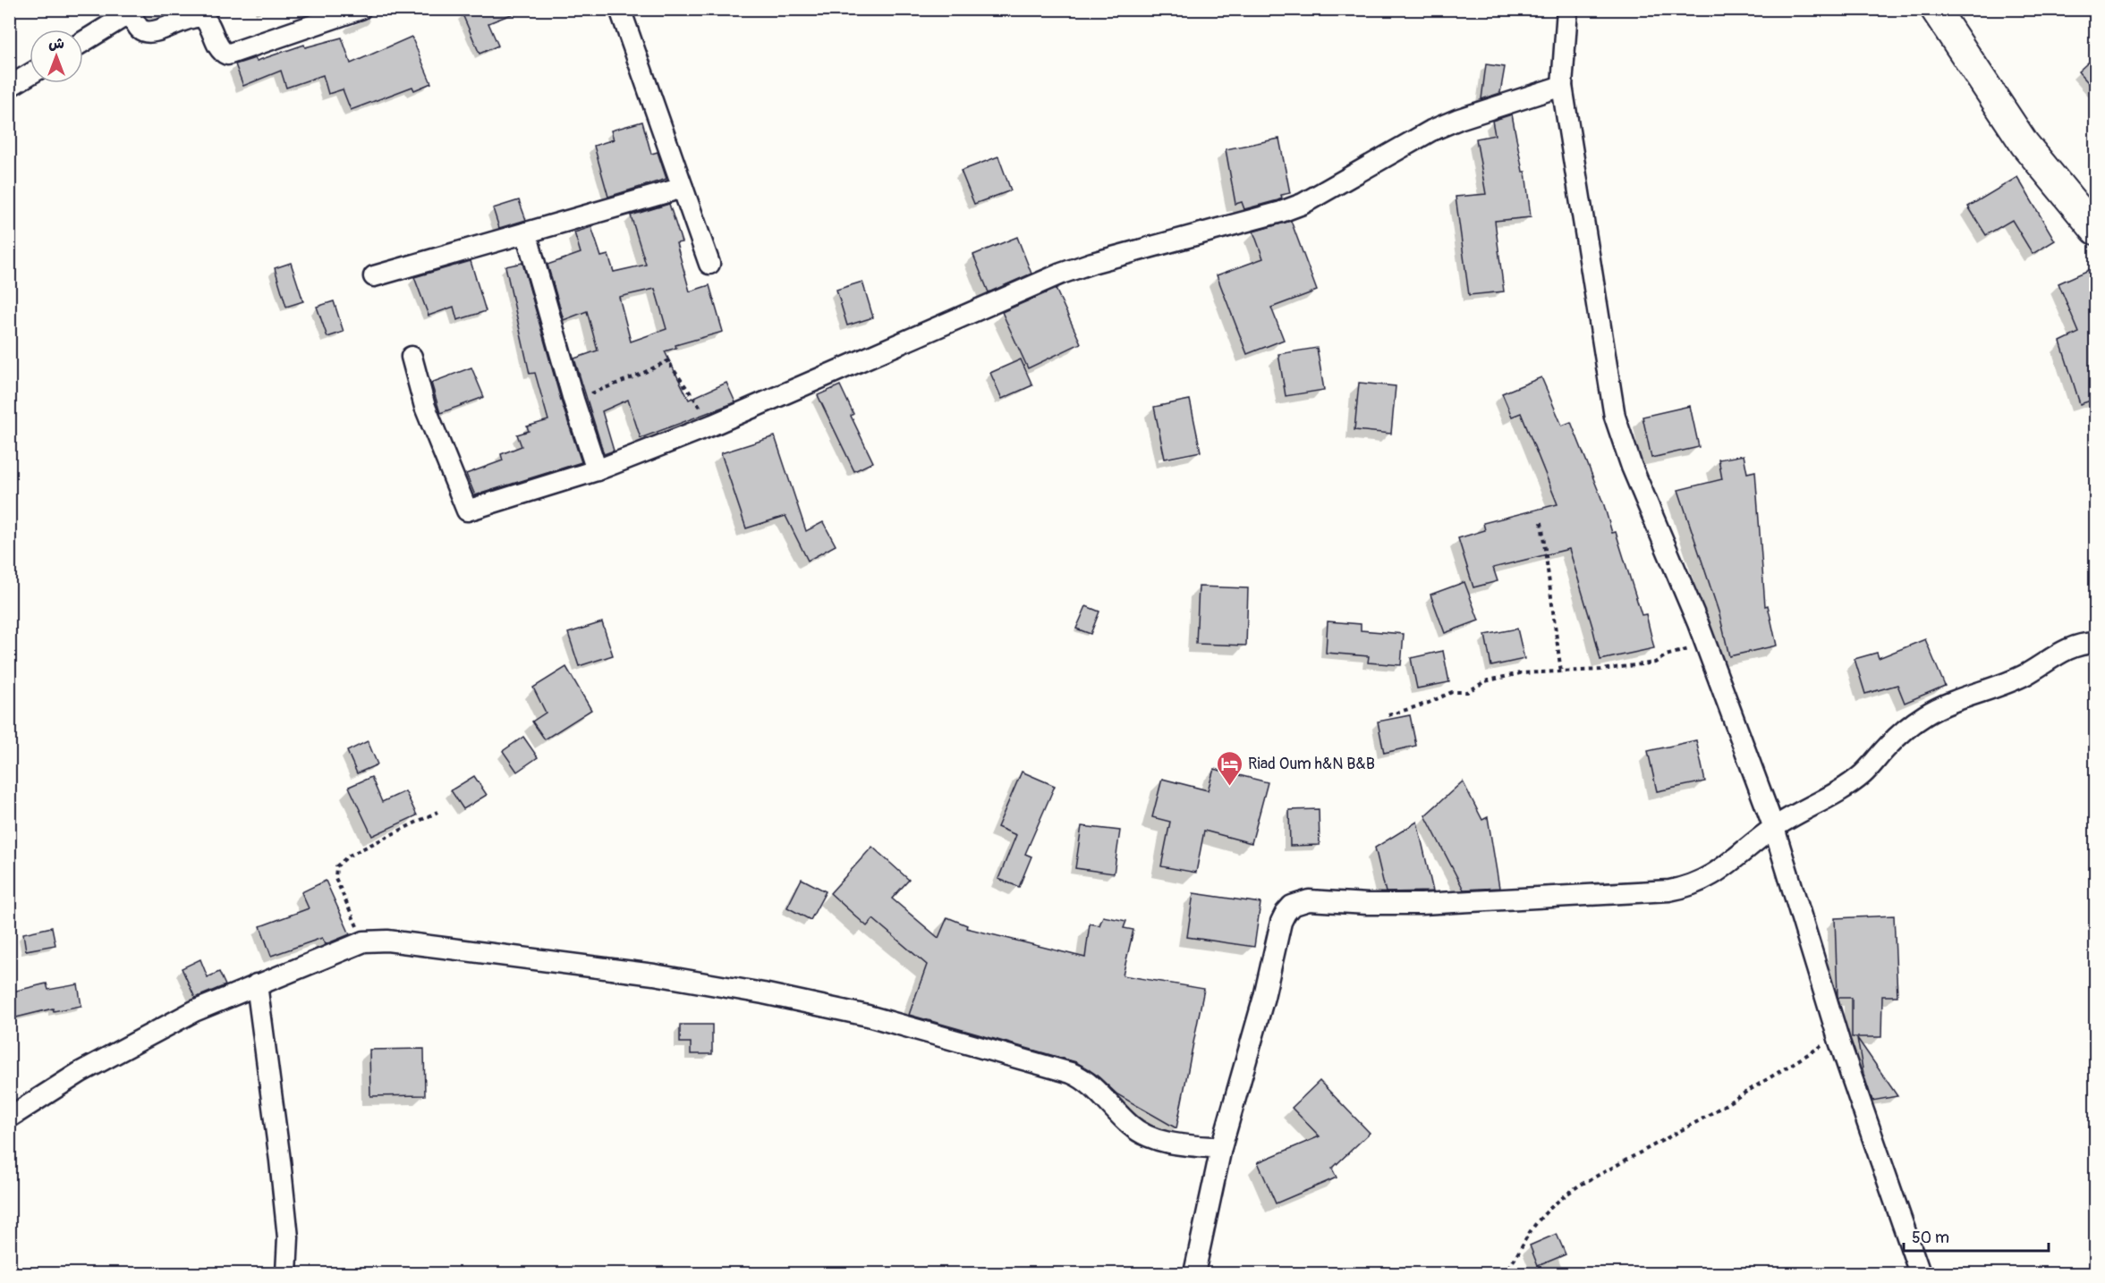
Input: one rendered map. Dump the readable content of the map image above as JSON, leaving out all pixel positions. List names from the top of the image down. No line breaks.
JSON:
{"places":{"hotel":["Riad Oum h&N B&B"]},"scale_bar":"50 m","north":"top"}
